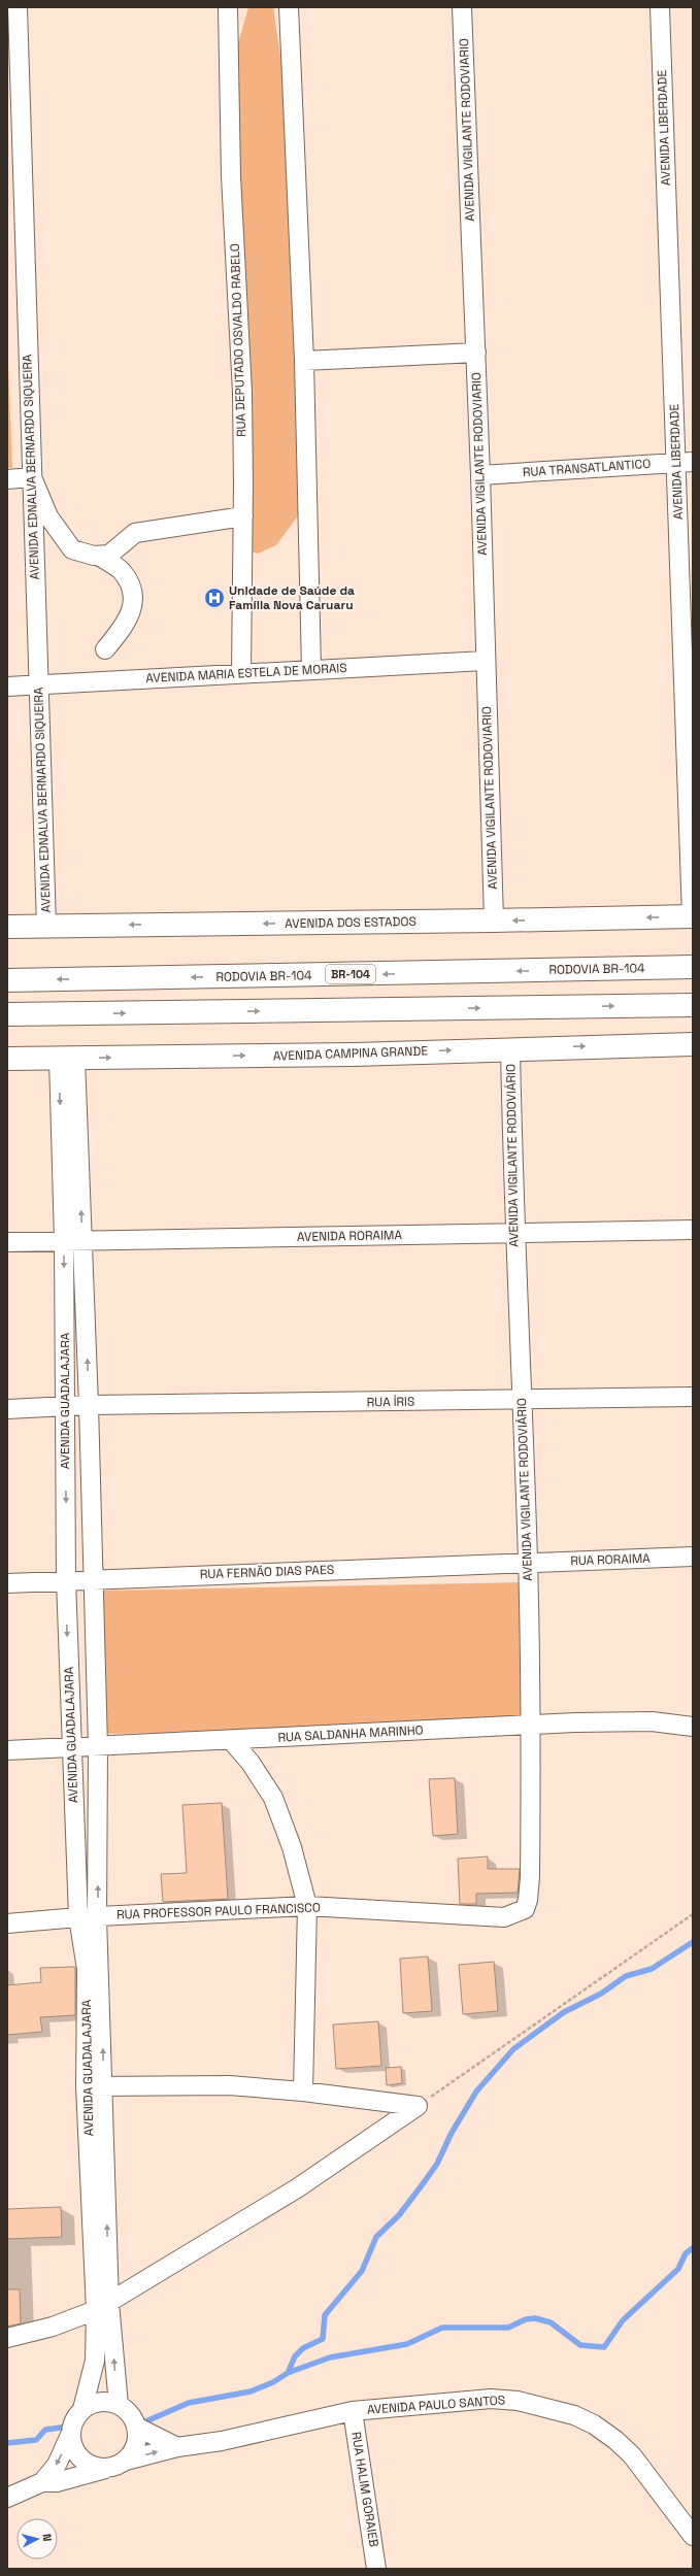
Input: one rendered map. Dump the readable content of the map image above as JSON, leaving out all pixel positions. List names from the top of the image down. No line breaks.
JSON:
{"streets":{"main road":["AVENIDA DOS ESTADOS","RODOVIA BR-104","BR-104","AVENIDA CAMPINA GRANDE"],"street":["AVENIDA LIBERDADE","AVENIDA VIGILANTE RODOVIARIO","RUA DEPUTADO OSVALDO RABELO","AVENIDA EDNALVA BERNARDO SIQUEIRA","RUA TRANSATLANTICO","AVENIDA MARIA ESTELA DE MORAIS","AVENIDA VIGILANTE RODOVIÁRIO","AVENIDA RORAIMA","AVENIDA GUADALAJARA","RUA ÍRIS","RUA RORAIMA","RUA FERNÃO DIAS PAES","RUA SALDANHA MARINHO","RUA PROFESSOR PAULO FRANCISCO","AVENIDA PAULO SANTOS","RUA HALIM GORAIEB"]},"crossings":[["AVENIDA LIBERDADE","RUA TRANSATLANTICO"],["AVENIDA LIBERDADE","AVENIDA DOS ESTADOS"],["AVENIDA VIGILANTE RODOVIARIO","RUA TRANSATLANTICO"],["AVENIDA VIGILANTE RODOVIARIO","AVENIDA MARIA ESTELA DE MORAIS"],["AVENIDA VIGILANTE RODOVIARIO","AVENIDA DOS ESTADOS"],["RUA DEPUTADO OSVALDO RABELO","AVENIDA MARIA ESTELA DE MORAIS"],["AVENIDA EDNALVA BERNARDO SIQUEIRA","AVENIDA MARIA ESTELA DE MORAIS"],["AVENIDA EDNALVA BERNARDO SIQUEIRA","AVENIDA DOS ESTADOS"],["AVENIDA CAMPINA GRANDE","AVENIDA VIGILANTE RODOVIÁRIO"],["AVENIDA CAMPINA GRANDE","AVENIDA GUADALAJARA"],["AVENIDA VIGILANTE RODOVIÁRIO","AVENIDA RORAIMA"],["AVENIDA VIGILANTE RODOVIÁRIO","RUA ÍRIS"],["AVENIDA VIGILANTE RODOVIÁRIO","RUA RORAIMA"],["AVENIDA VIGILANTE RODOVIÁRIO","RUA FERNÃO DIAS PAES"],["AVENIDA VIGILANTE RODOVIÁRIO","RUA SALDANHA MARINHO"],["AVENIDA VIGILANTE RODOVIÁRIO","RUA PROFESSOR PAULO FRANCISCO"],["AVENIDA RORAIMA","AVENIDA GUADALAJARA"],["AVENIDA GUADALAJARA","RUA ÍRIS"],["AVENIDA GUADALAJARA","RUA FERNÃO DIAS PAES"],["AVENIDA GUADALAJARA","RUA SALDANHA MARINHO"],["AVENIDA GUADALAJARA","RUA PROFESSOR PAULO FRANCISCO"],["RUA RORAIMA","RUA FERNÃO DIAS PAES"],["AVENIDA PAULO SANTOS","RUA HALIM GORAIEB"]],"places":{"hospital":["Unidade de Saúde da Família Nova Caruaru"]},"north":"right"}
